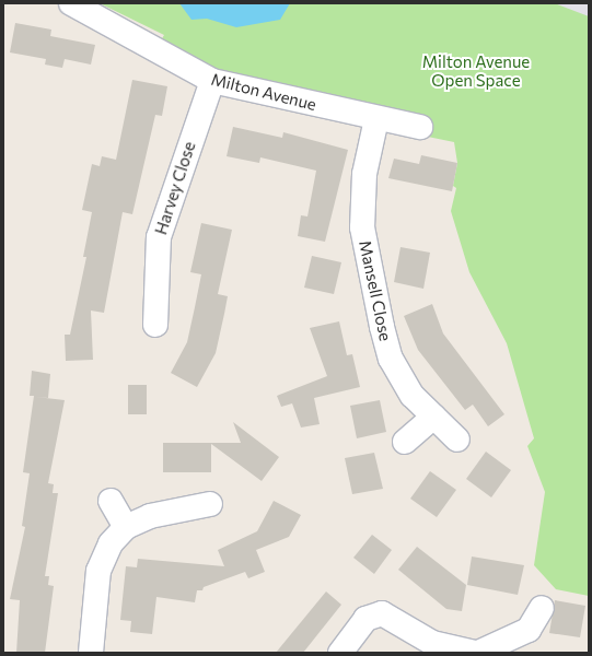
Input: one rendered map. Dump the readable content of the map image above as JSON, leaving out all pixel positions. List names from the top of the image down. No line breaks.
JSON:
{"streets":{"street":["Milton Avenue","Harvey Close","Mansell Close"]},"crossings":[["Milton Avenue","Harvey Close"],["Milton Avenue","Mansell Close"]],"parks":["Milton Avenue Open Space"]}
